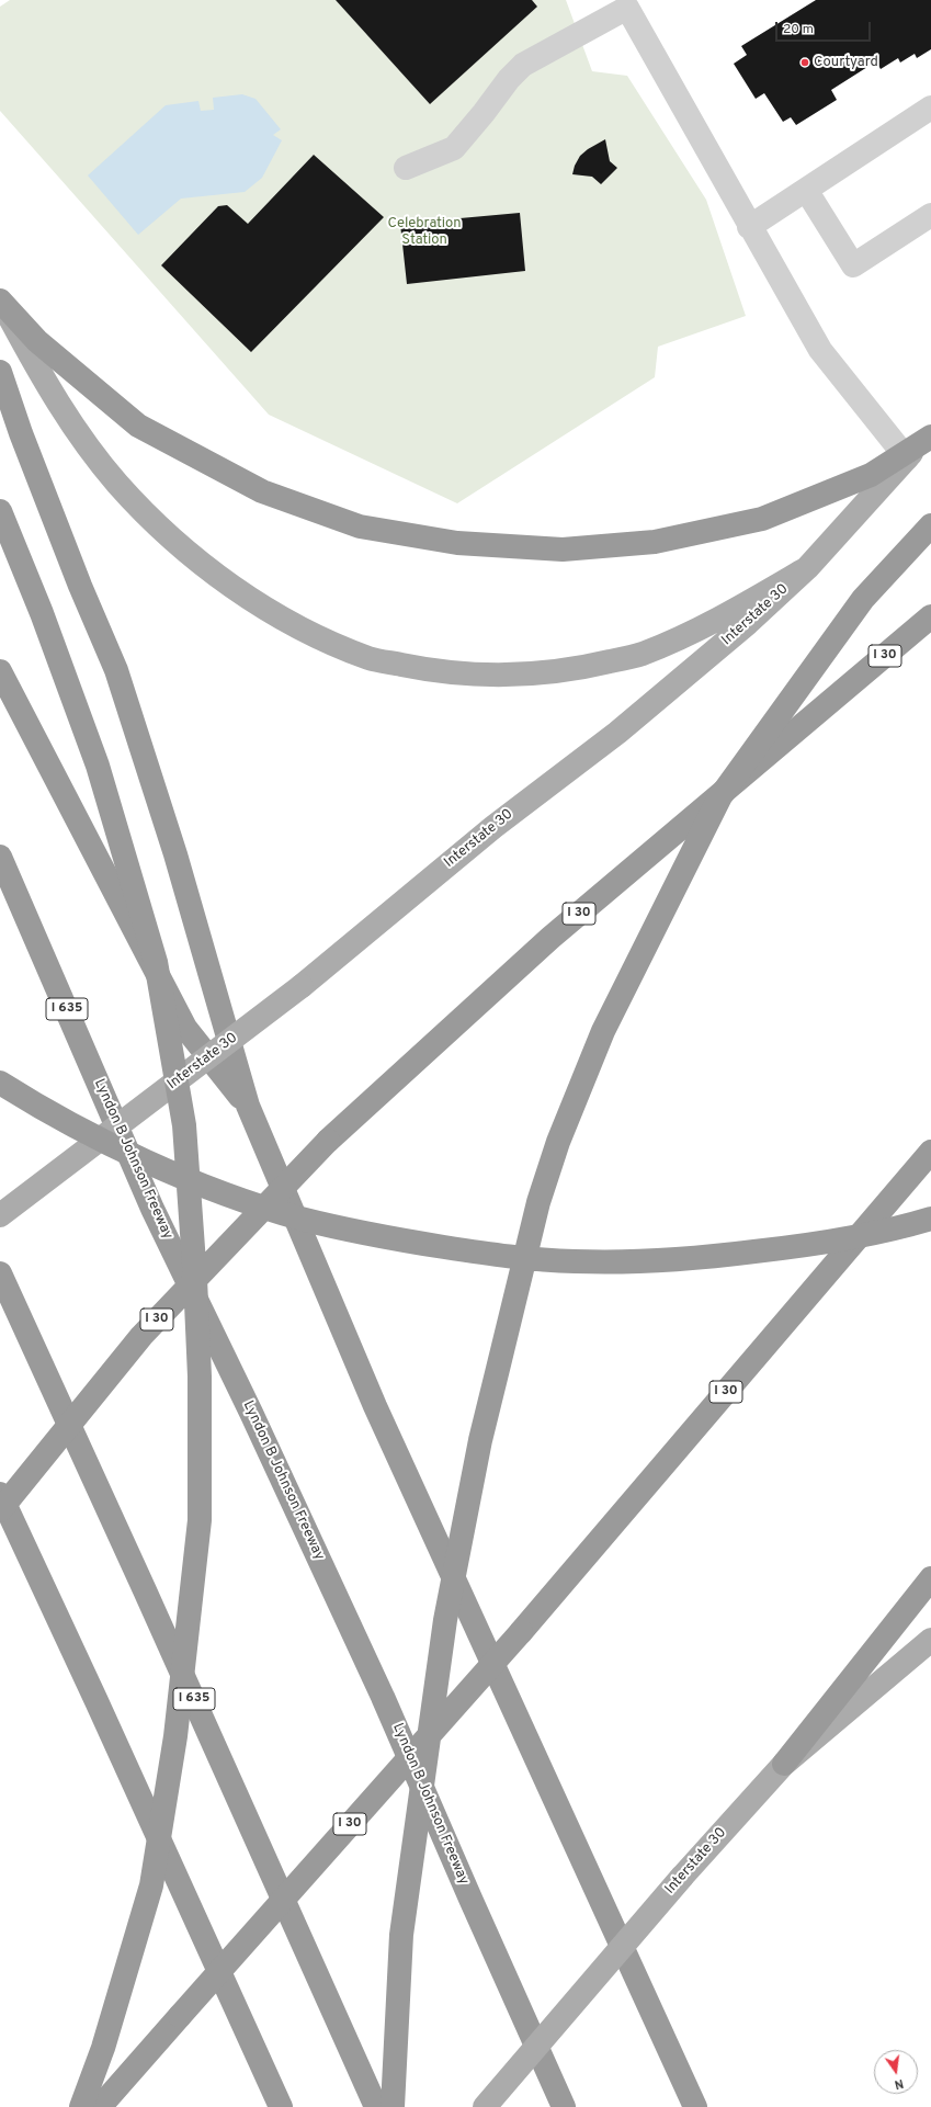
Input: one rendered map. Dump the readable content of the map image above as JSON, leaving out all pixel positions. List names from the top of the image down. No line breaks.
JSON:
{"streets":{"highway":["I 30","I 635","Lyndon B Johnson Freeway"],"main road":["Interstate 30"]},"parks":["Celebration Station"],"places":["Courtyard"],"scale_bar":"20 m","north":"bottom"}
